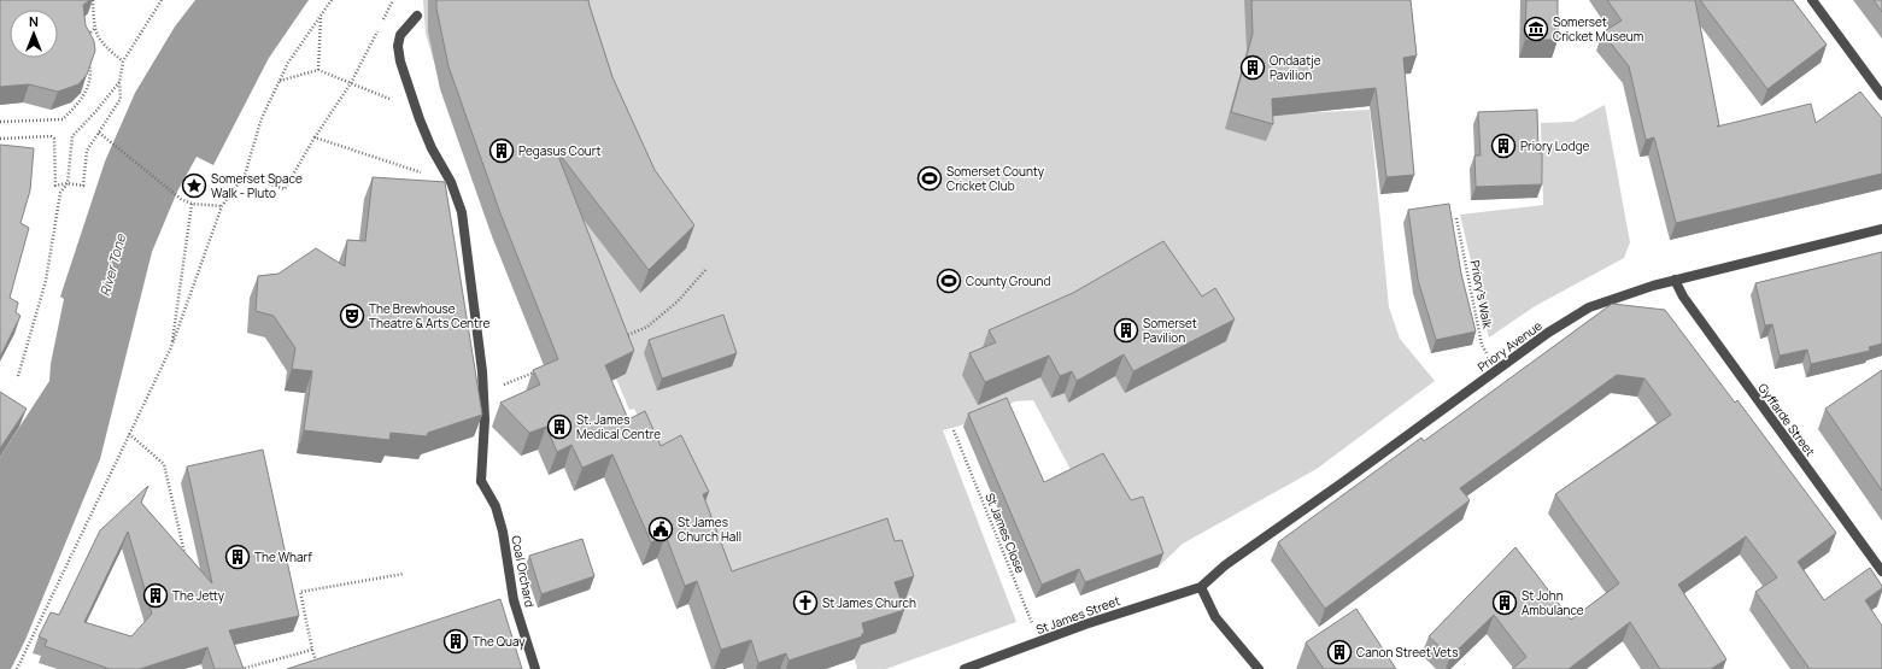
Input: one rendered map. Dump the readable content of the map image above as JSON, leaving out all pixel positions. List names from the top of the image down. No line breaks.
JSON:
{"streets":{"street":["Priory Avenue","Gyffarde Street","Coal Orchard","St James Street"],"path":["Priory's Walk","St James Close"]},"crossings":[["Priory's Walk","Priory Avenue"],["Priory Avenue","Gyffarde Street"],["Priory Avenue","St James Street"],["St James Close","St James Street"]],"water":["River Tone"],"places":{"museum":["Somerset Cricket Museum"],"building":["Ondaatje Pavilion","Priory Lodge","Pegasus Court","Somerset Pavilion","St. James Medical Centre","The Wharf","The Jetty","St John Ambulance","The Quay","Canon Street Vets"],"sports":["Somerset County Cricket Club","County Ground"],"place":["Somerset Space Walk - Pluto"],"theatre":["The Brewhouse Theatre & Arts Centre"],"public building":["St James Church Hall"],"church":["St James Church"]},"north":"top"}
